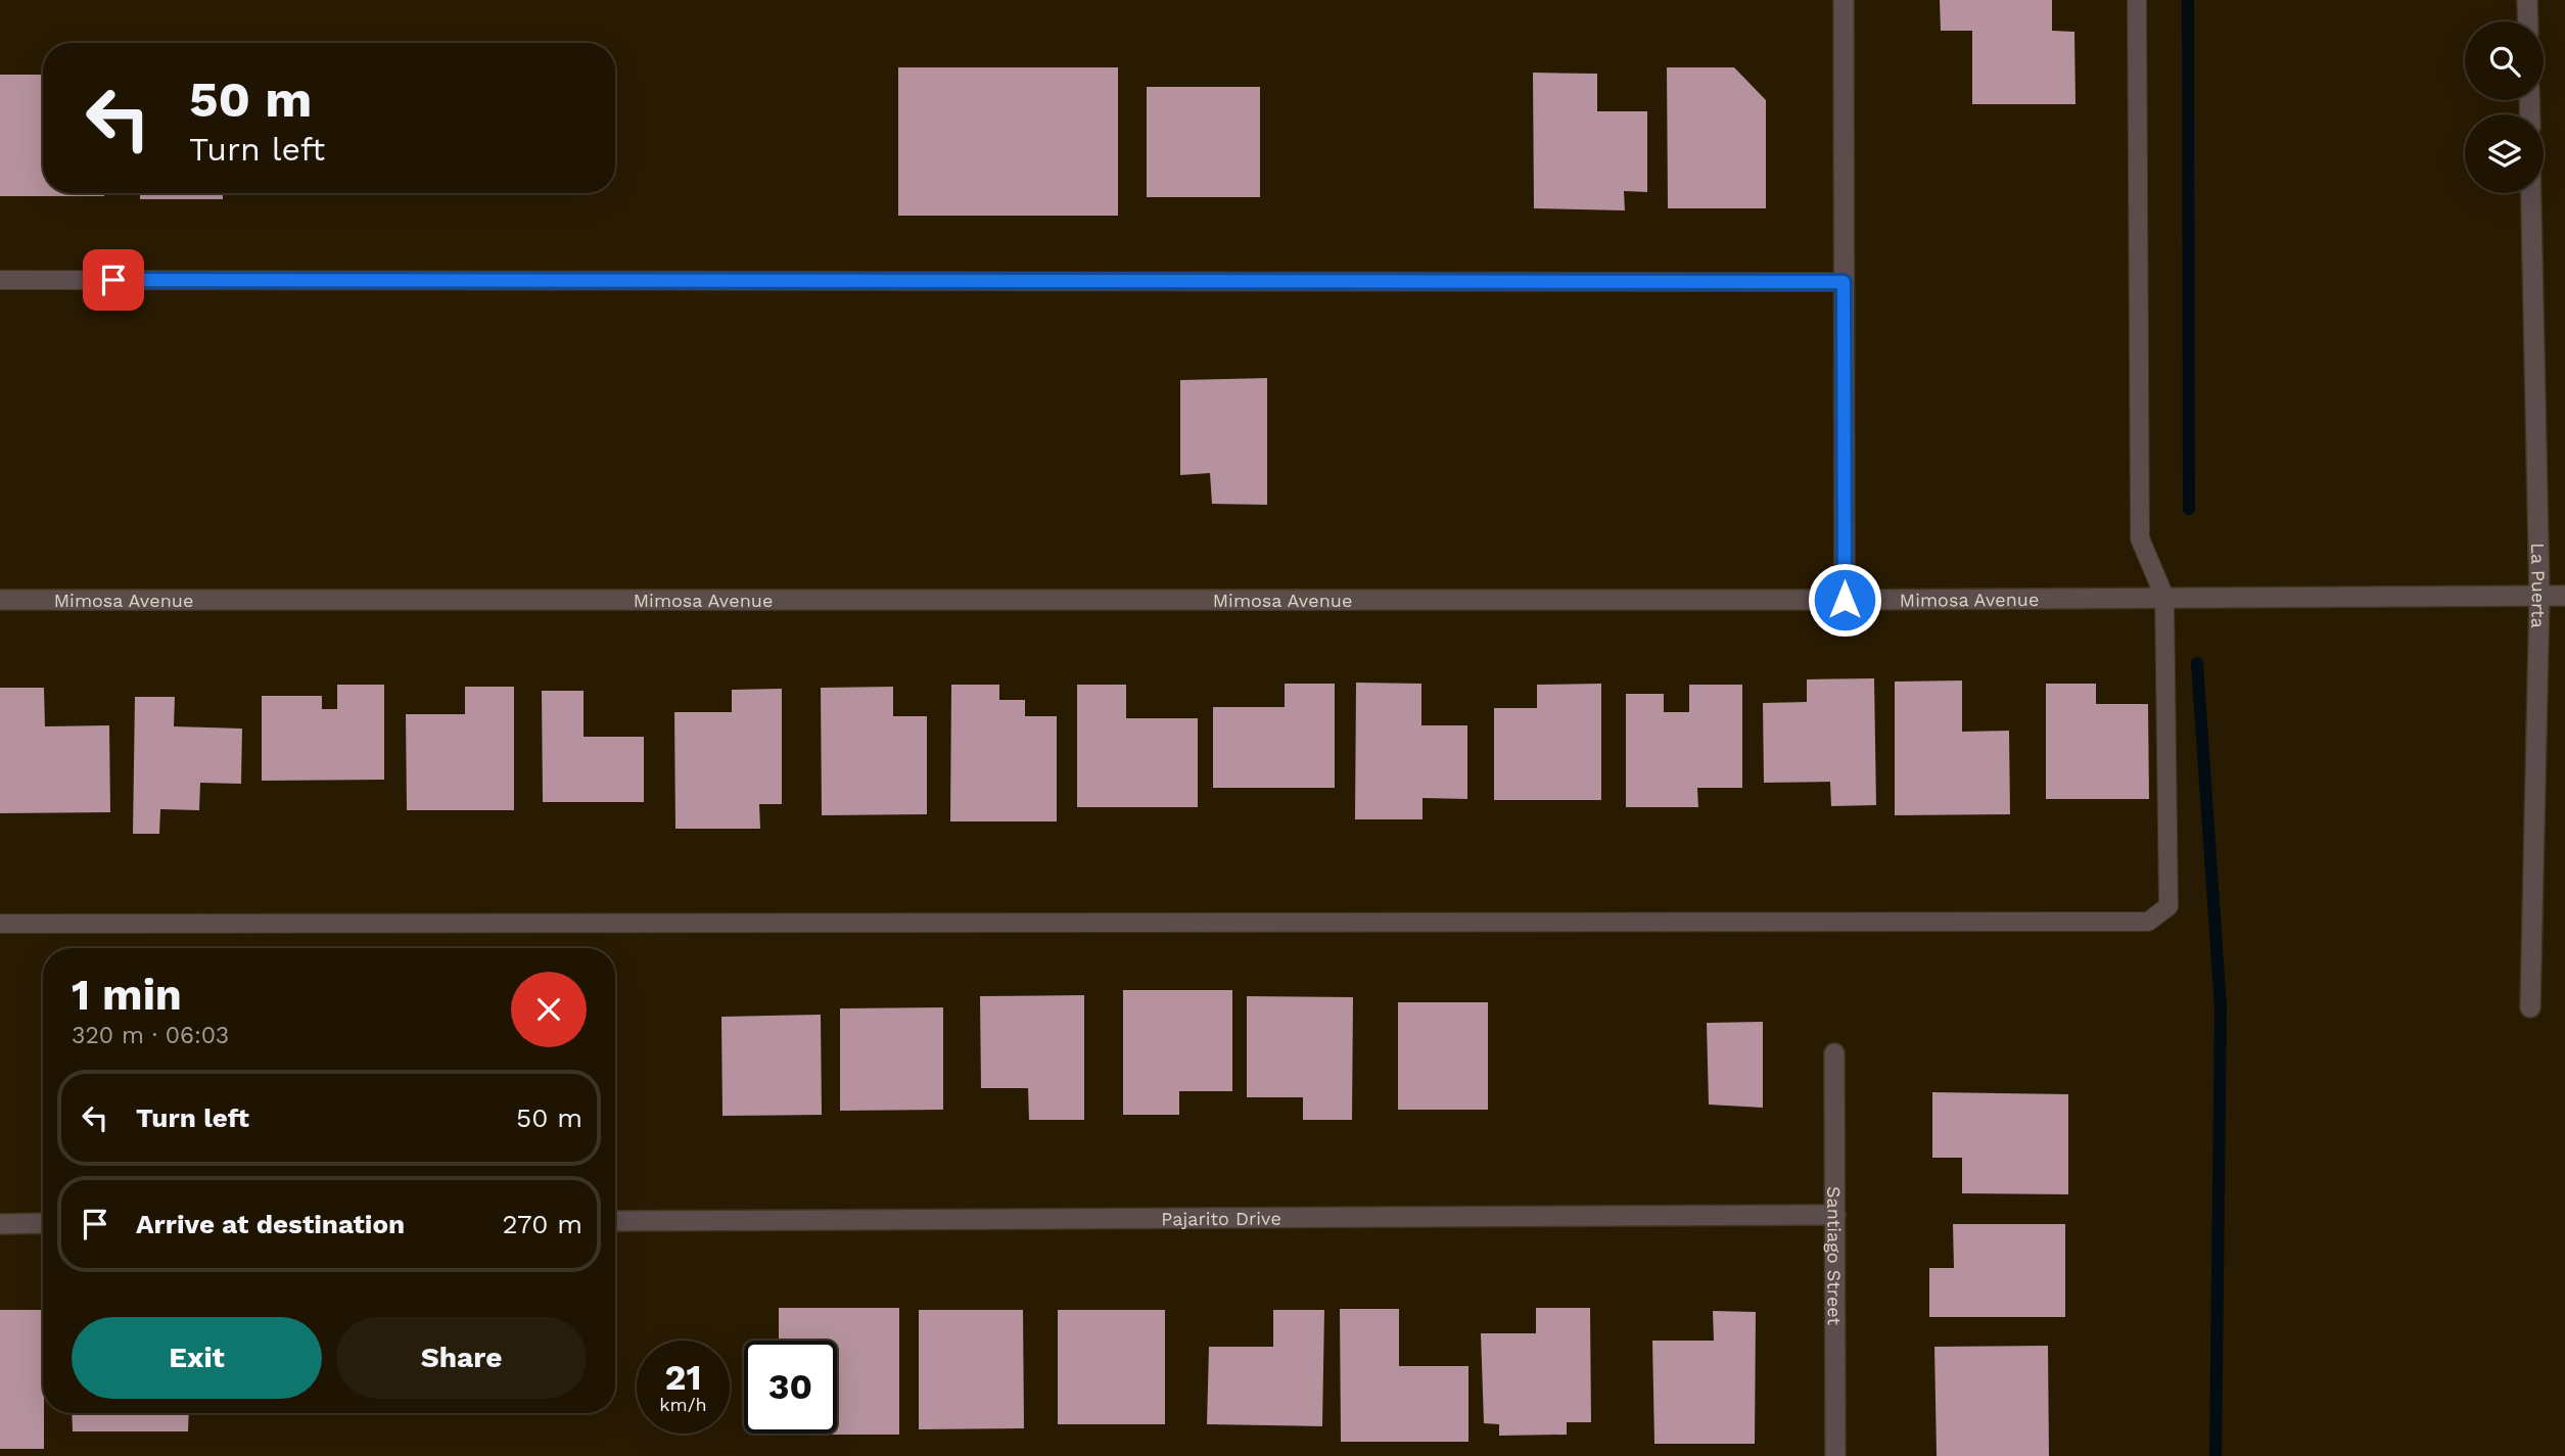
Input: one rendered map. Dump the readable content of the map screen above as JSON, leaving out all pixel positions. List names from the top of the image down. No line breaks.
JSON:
{"streets":{"street":["La Puerta","Mimosa Avenue","Pajarito Drive","Santiago Street"]},"crossings":[["La Puerta","Mimosa Avenue"],["Pajarito Drive","Santiago Street"]],"page":{"turn":["50 m","Turn left"],"heading":["1 min","320 m · 06:03"],"list":[{"name":"Turn left","value":"50 m"},{"name":"Arrive at destination","value":"270 m"}],"buttons":["Exit","Share"],"speed":"21 km/h","limit":"30"}}
